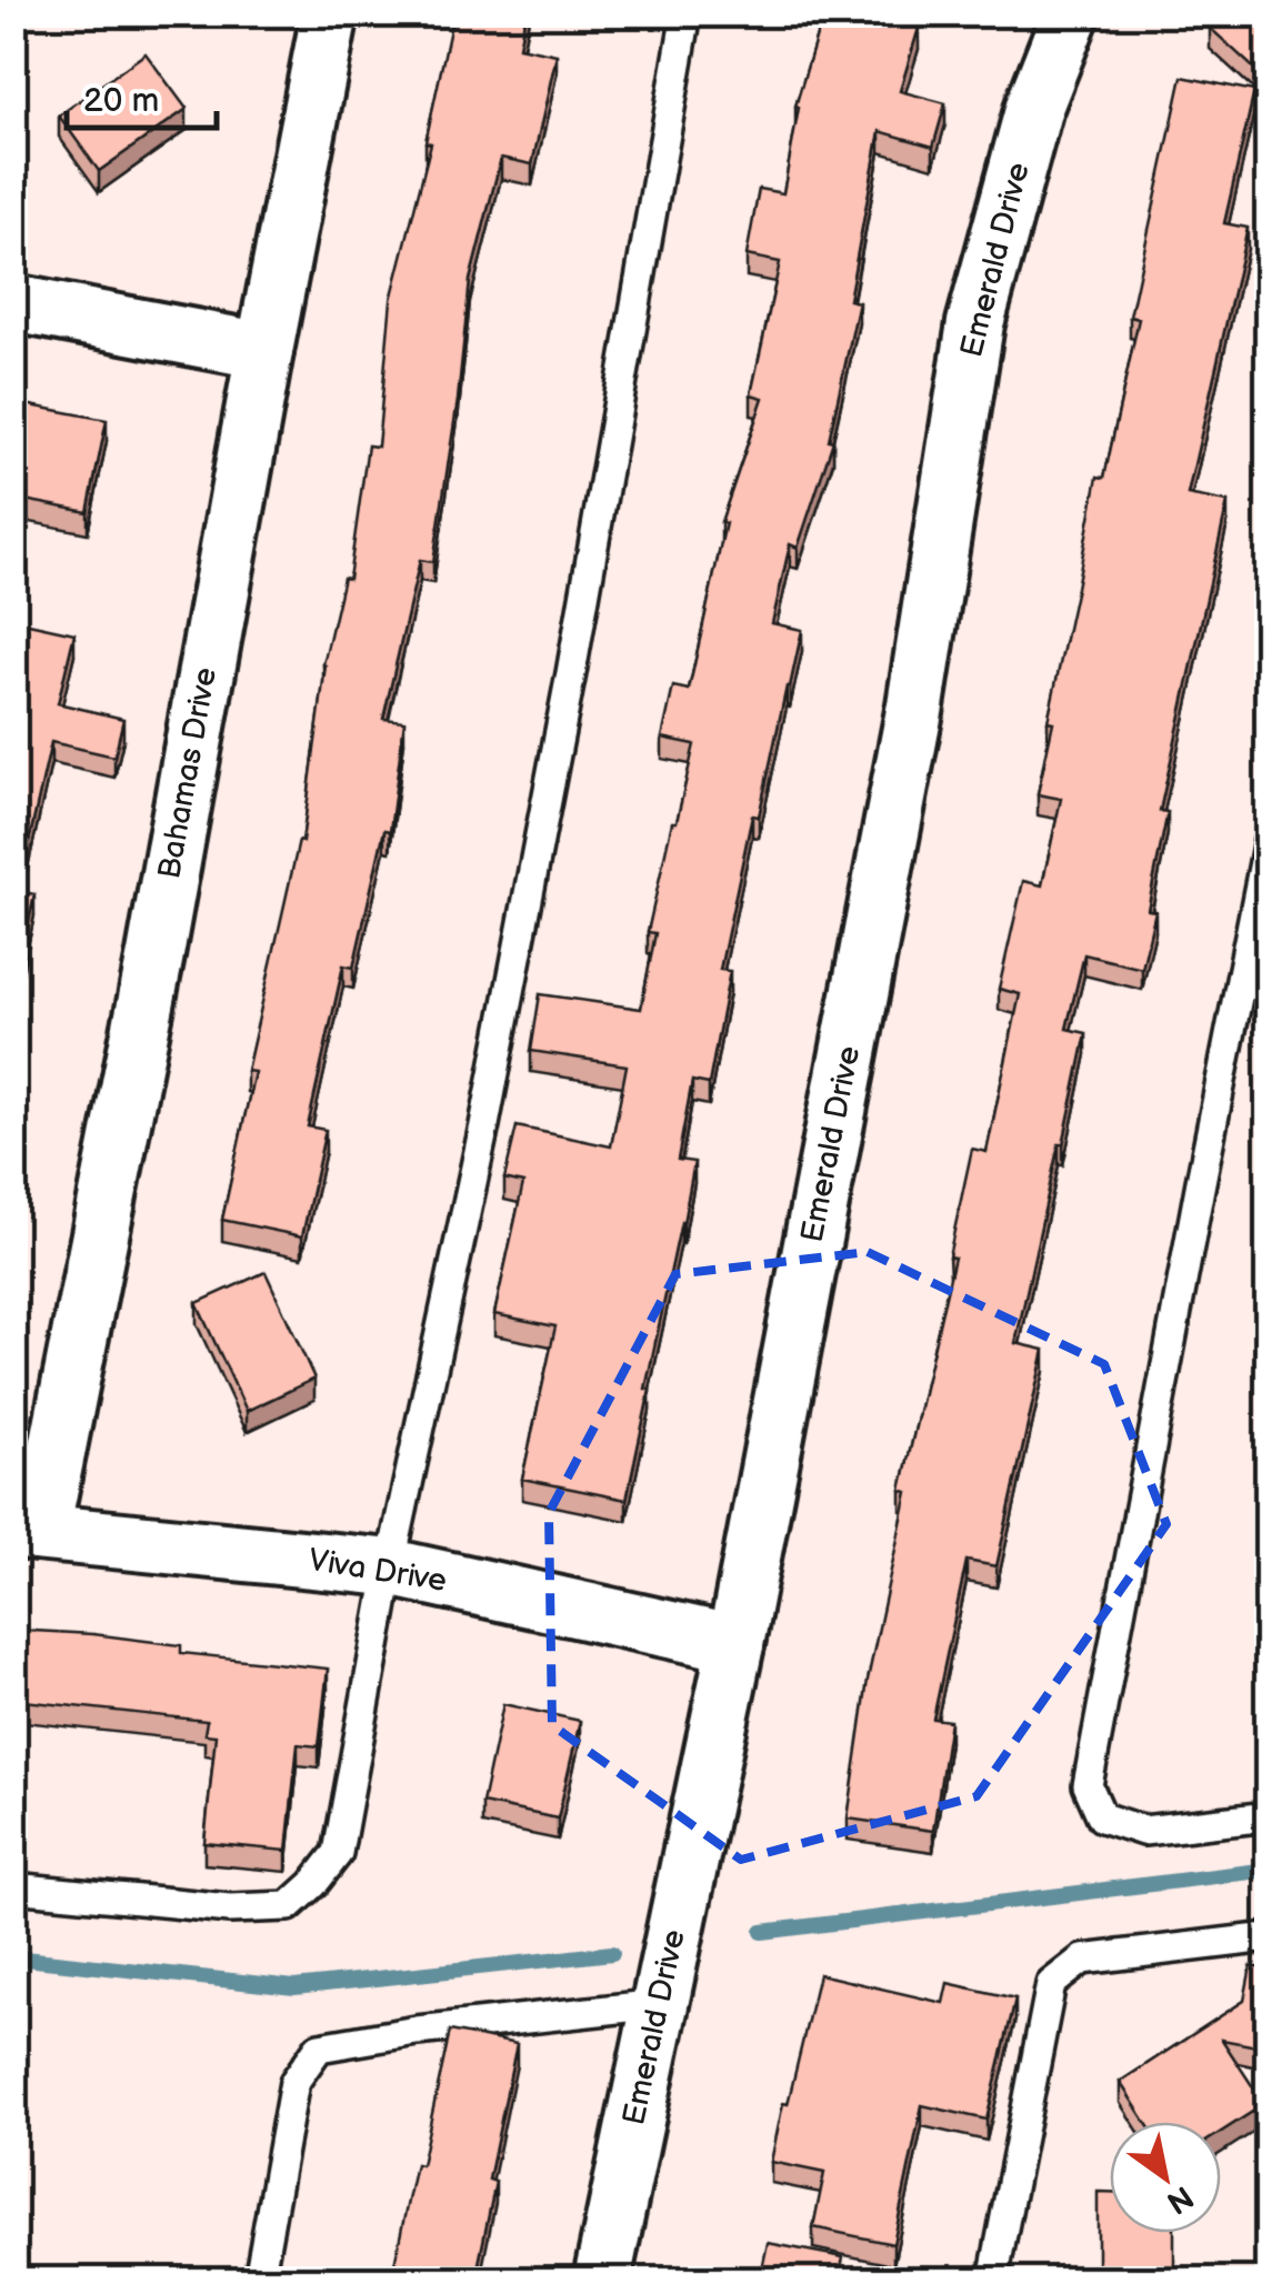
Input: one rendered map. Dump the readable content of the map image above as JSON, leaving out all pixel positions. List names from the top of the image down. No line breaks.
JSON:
{"streets":{"street":["Emerald Drive","Bahamas Drive","Viva Drive"]},"crossings":[["Emerald Drive","Viva Drive"],["Bahamas Drive","Viva Drive"]],"scale_bar":"20 m","north":"bottom right"}
